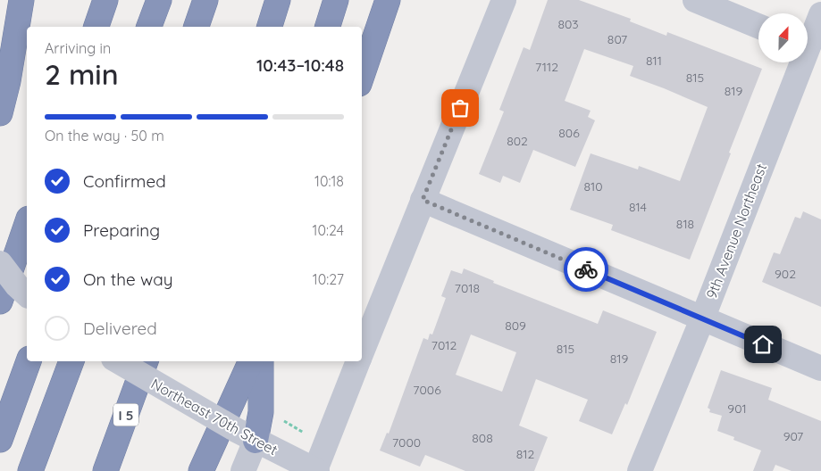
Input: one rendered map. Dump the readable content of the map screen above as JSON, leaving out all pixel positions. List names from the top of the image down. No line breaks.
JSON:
{"streets":{"highway":["I 5"],"street":["9th Avenue Northeast","Northeast 70th Street"]},"house_numbers":["803","807","811","7112","815","819","806","802","810","814","818","902","7018","809","7012","815","819","7006","901","907","808","7000","812"],"north":"top","page":{"heading":["2 min","Arriving in","10:43–10:48"],"bar":"On the way · 50 m","list":[["Confirmed","10:18"],["Preparing","10:24"],["On the way","10:27"],"Delivered"]}}
